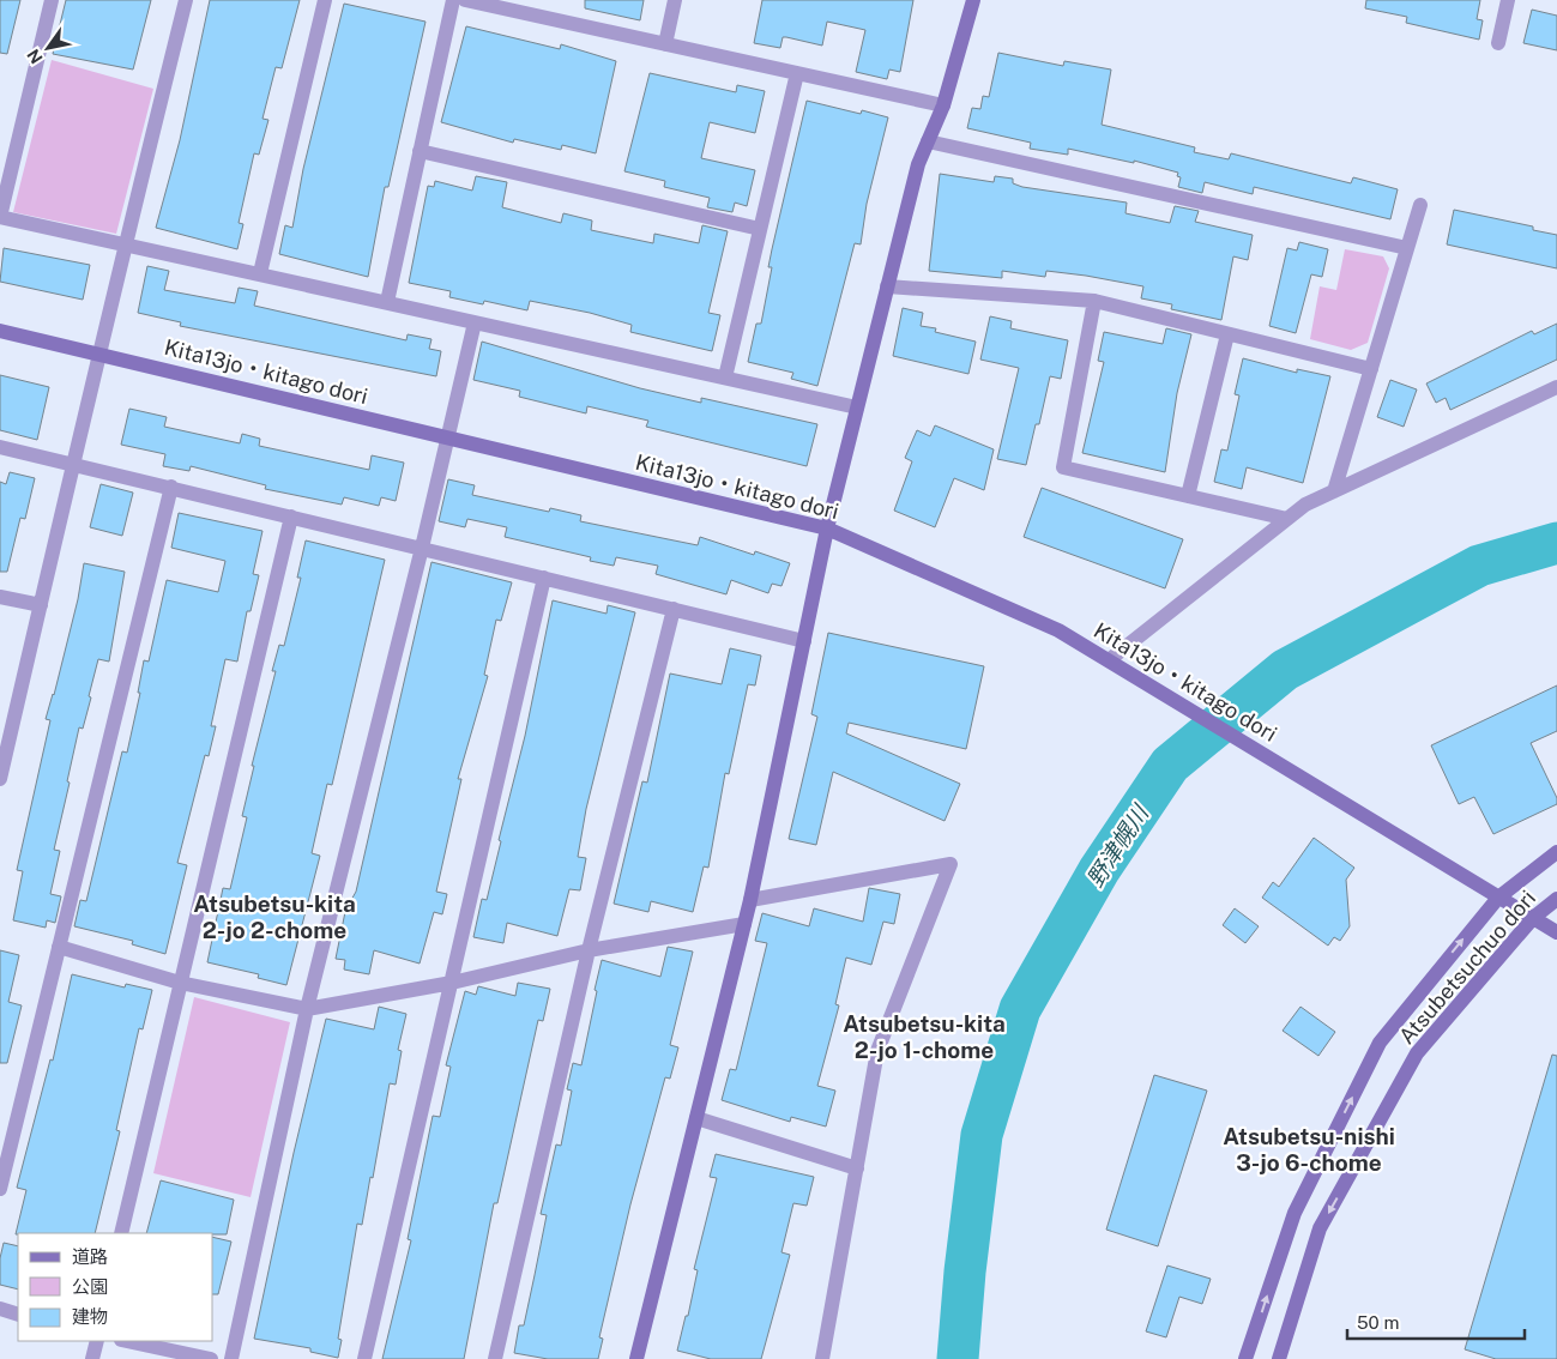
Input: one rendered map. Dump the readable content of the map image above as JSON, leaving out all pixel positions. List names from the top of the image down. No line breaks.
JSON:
{"streets":{"street":["Kita13jo・kitago dori","Atsubetsuchuo dori"]},"crossings":[["Kita13jo・kitago dori","Atsubetsuchuo dori"]],"districts":["Atsubetsu-kita 2-jo 2-chome","Atsubetsu-kita 2-jo 1-chome","Atsubetsu-nishi 3-jo 6-chome"],"water":["野津幌川"],"legend":["道路","公園","建物"],"scale_bar":"50 m","north":"bottom left"}
